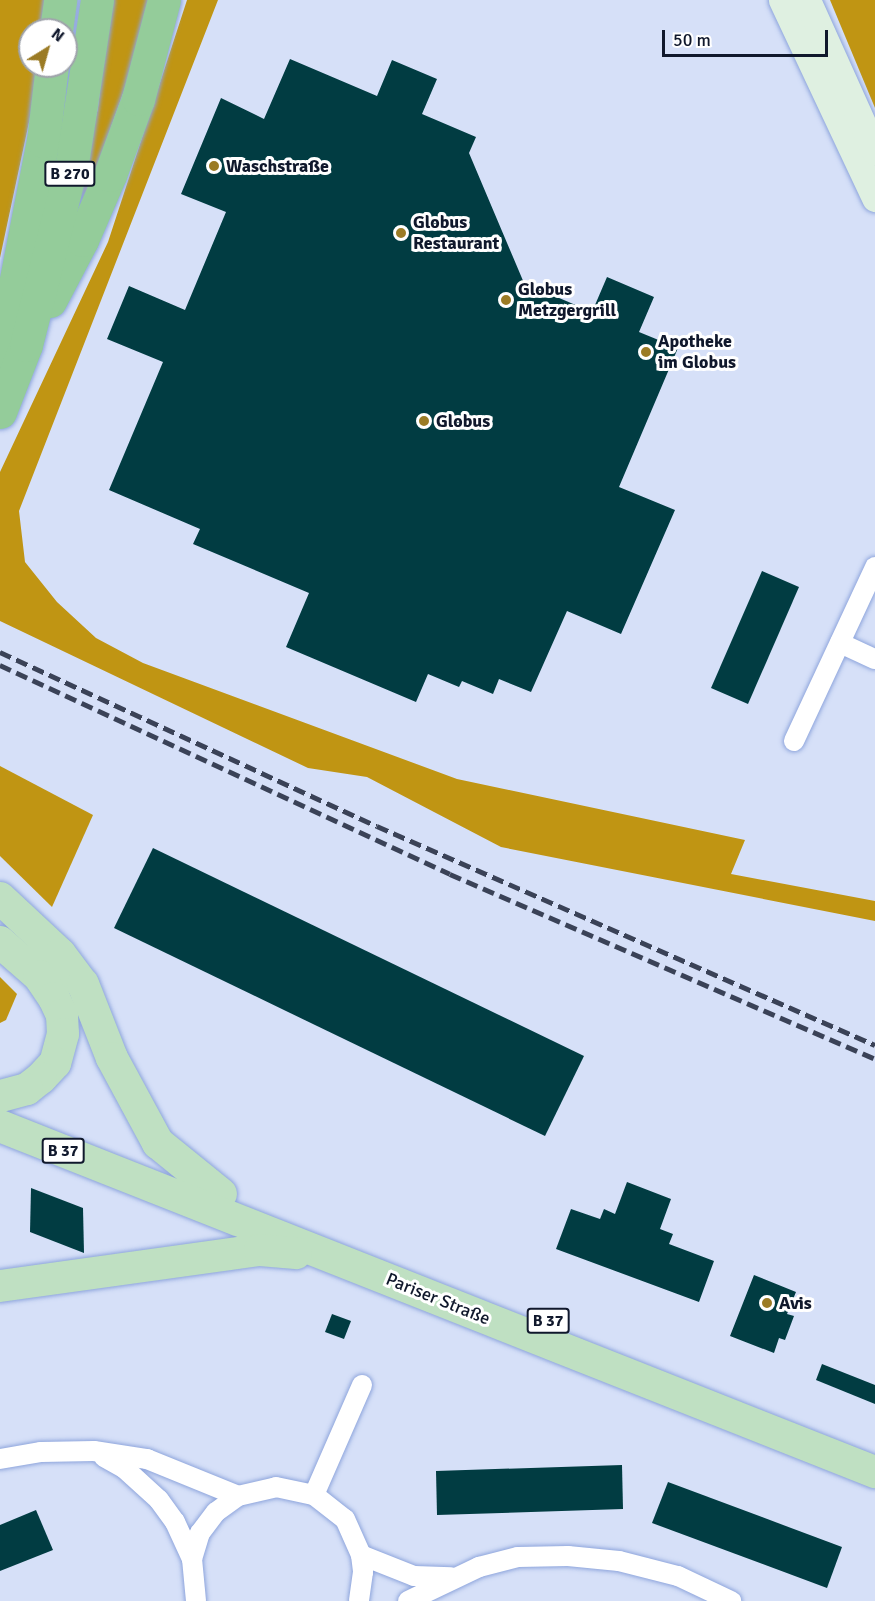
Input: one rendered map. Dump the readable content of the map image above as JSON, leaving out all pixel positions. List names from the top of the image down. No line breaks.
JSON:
{"streets":{"highway":["B 270"],"main road":["B 37","Pariser Straße"]},"places":["Waschstraße","Globus Restaurant","Globus Metzgergrill","Apotheke im Globus","Globus","Avis"],"scale_bar":"50 m","north":"top right"}
